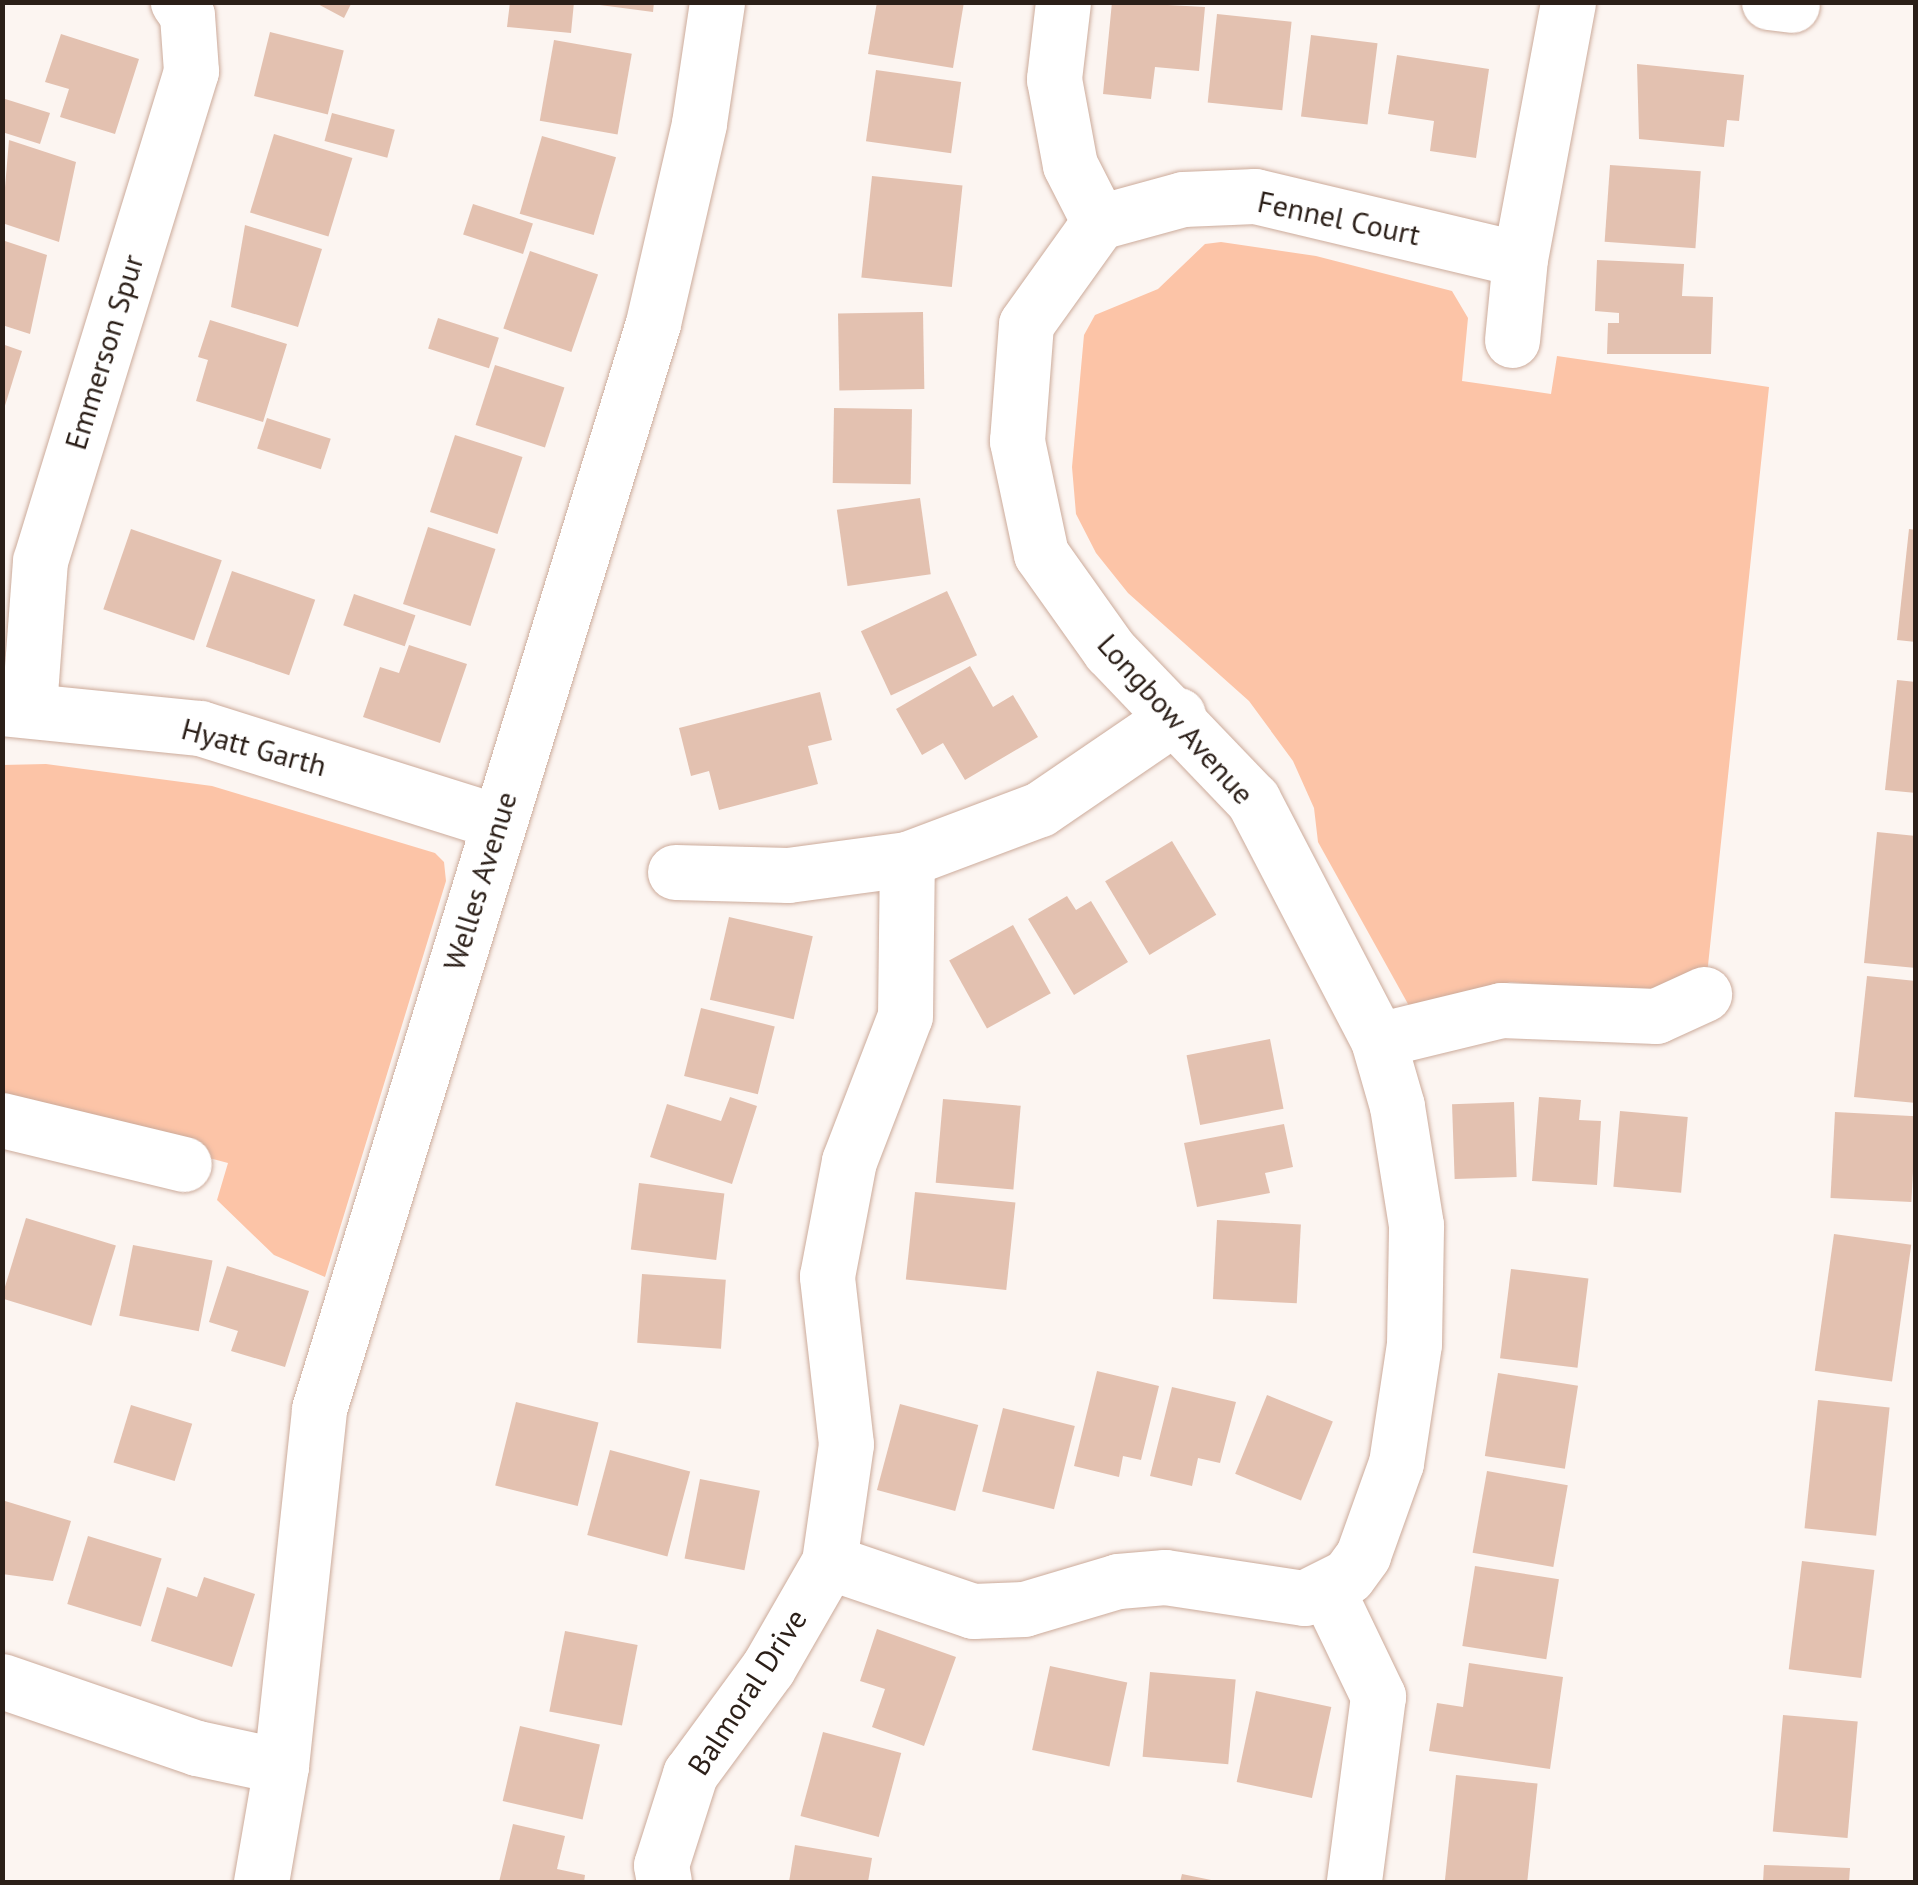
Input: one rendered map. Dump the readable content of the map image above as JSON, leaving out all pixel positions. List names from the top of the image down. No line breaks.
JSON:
{"streets":{"street":["Fennel Court","Emmerson Spur","Longbow Avenue","Hyatt Garth","Welles Avenue","Balmoral Drive"]},"crossings":[["Fennel Court","Longbow Avenue"],["Emmerson Spur","Hyatt Garth"],["Hyatt Garth","Welles Avenue"]]}
